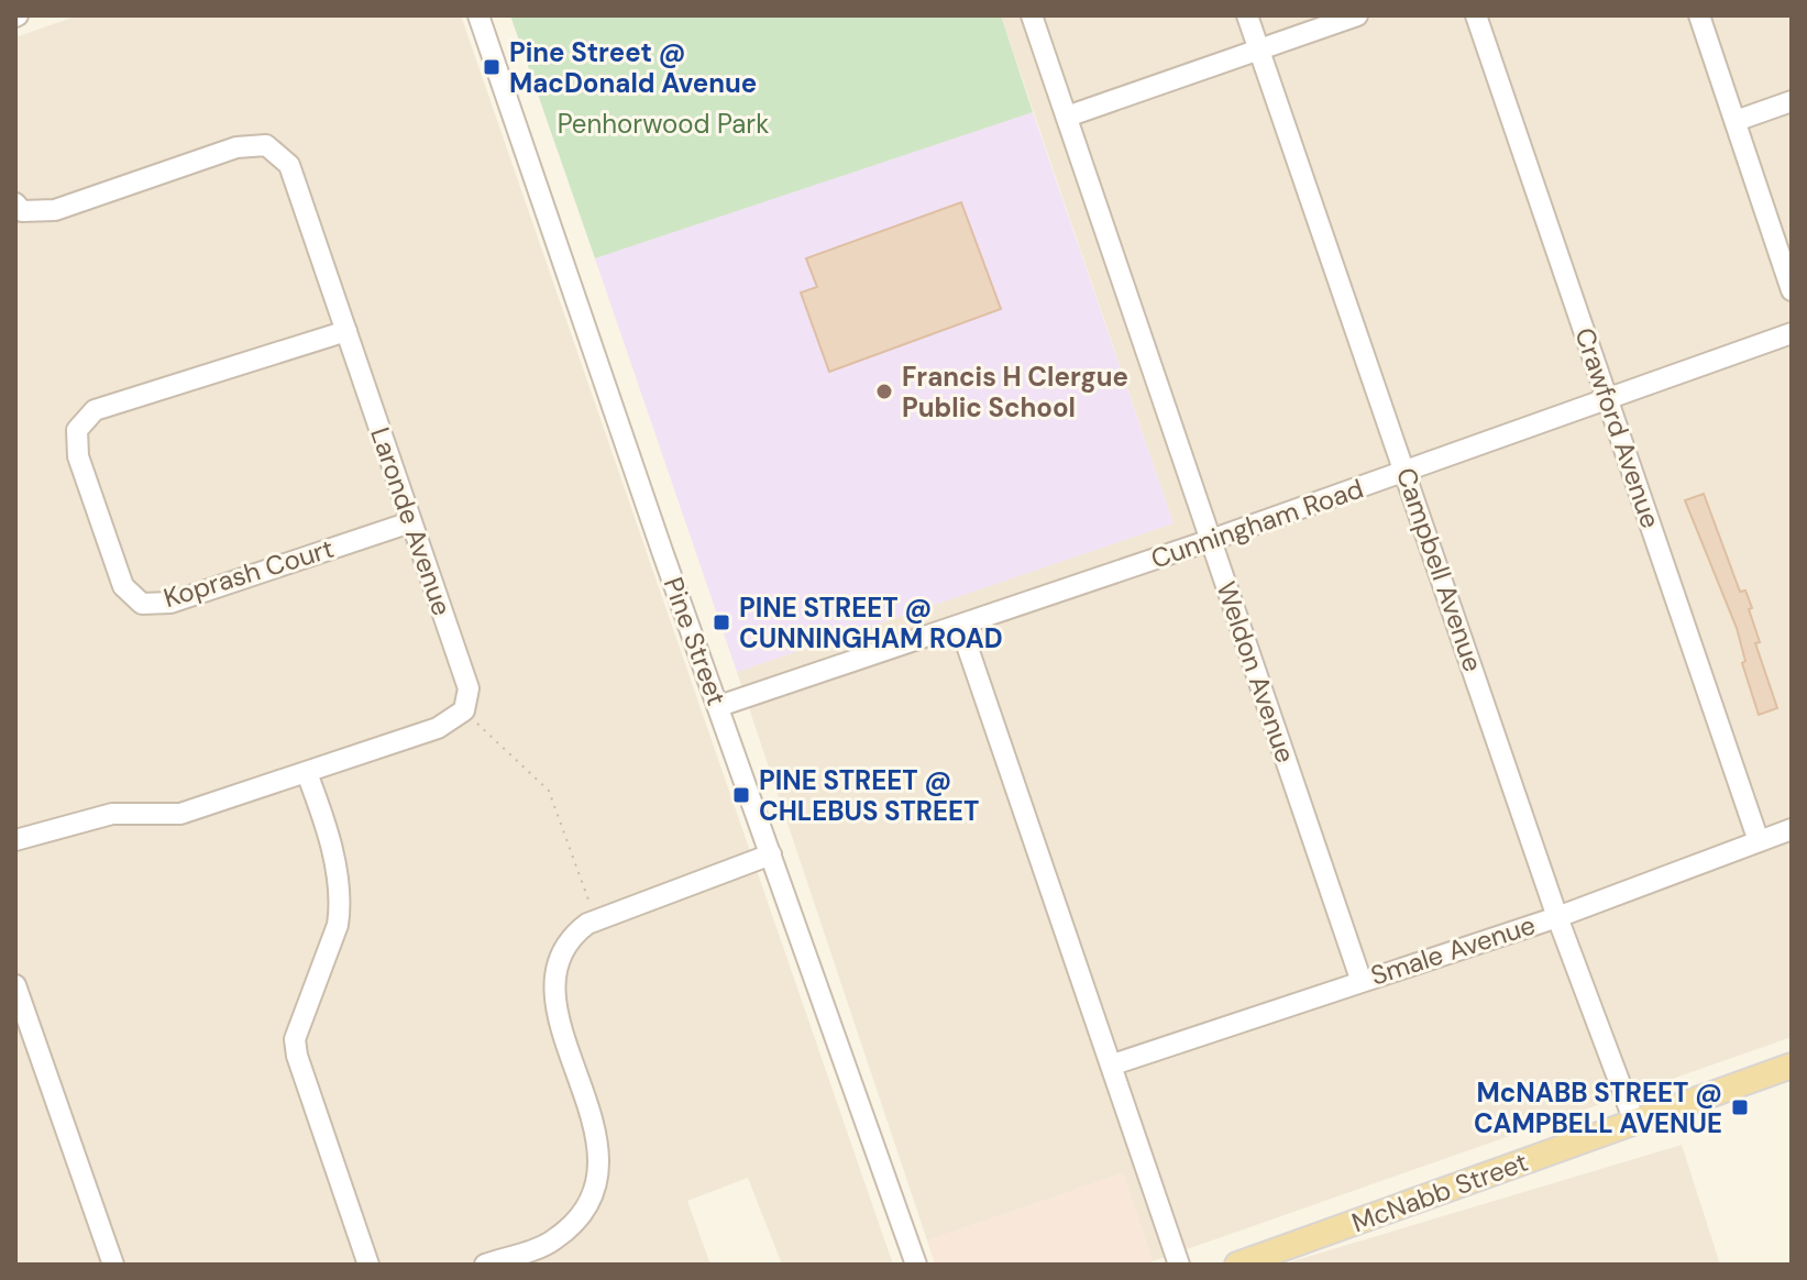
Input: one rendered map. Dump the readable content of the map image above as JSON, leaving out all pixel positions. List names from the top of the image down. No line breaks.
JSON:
{"streets":{"main road":["McNabb Street"],"street":["Crawford Avenue","Laronde Avenue","Cunningham Road","Campbell Avenue","Koprash Court","Pine Street","Weldon Avenue","Smale Avenue"]},"crossings":[["Crawford Avenue","Cunningham Road"],["Crawford Avenue","Smale Avenue"],["Laronde Avenue","Koprash Court"],["Cunningham Road","Campbell Avenue"],["Cunningham Road","Pine Street"],["Cunningham Road","Weldon Avenue"],["Campbell Avenue","Smale Avenue"],["Campbell Avenue","McNabb Street"],["Weldon Avenue","Smale Avenue"]],"parks":["Penhorwood Park"],"places":{"transit":["Pine Street @ MacDonald Avenue","PINE STREET @ CUNNINGHAM ROAD","PINE STREET @ CHLEBUS STREET","McNABB STREET @ CAMPBELL AVENUE"],"other":["Francis H Clergue Public School"]}}
